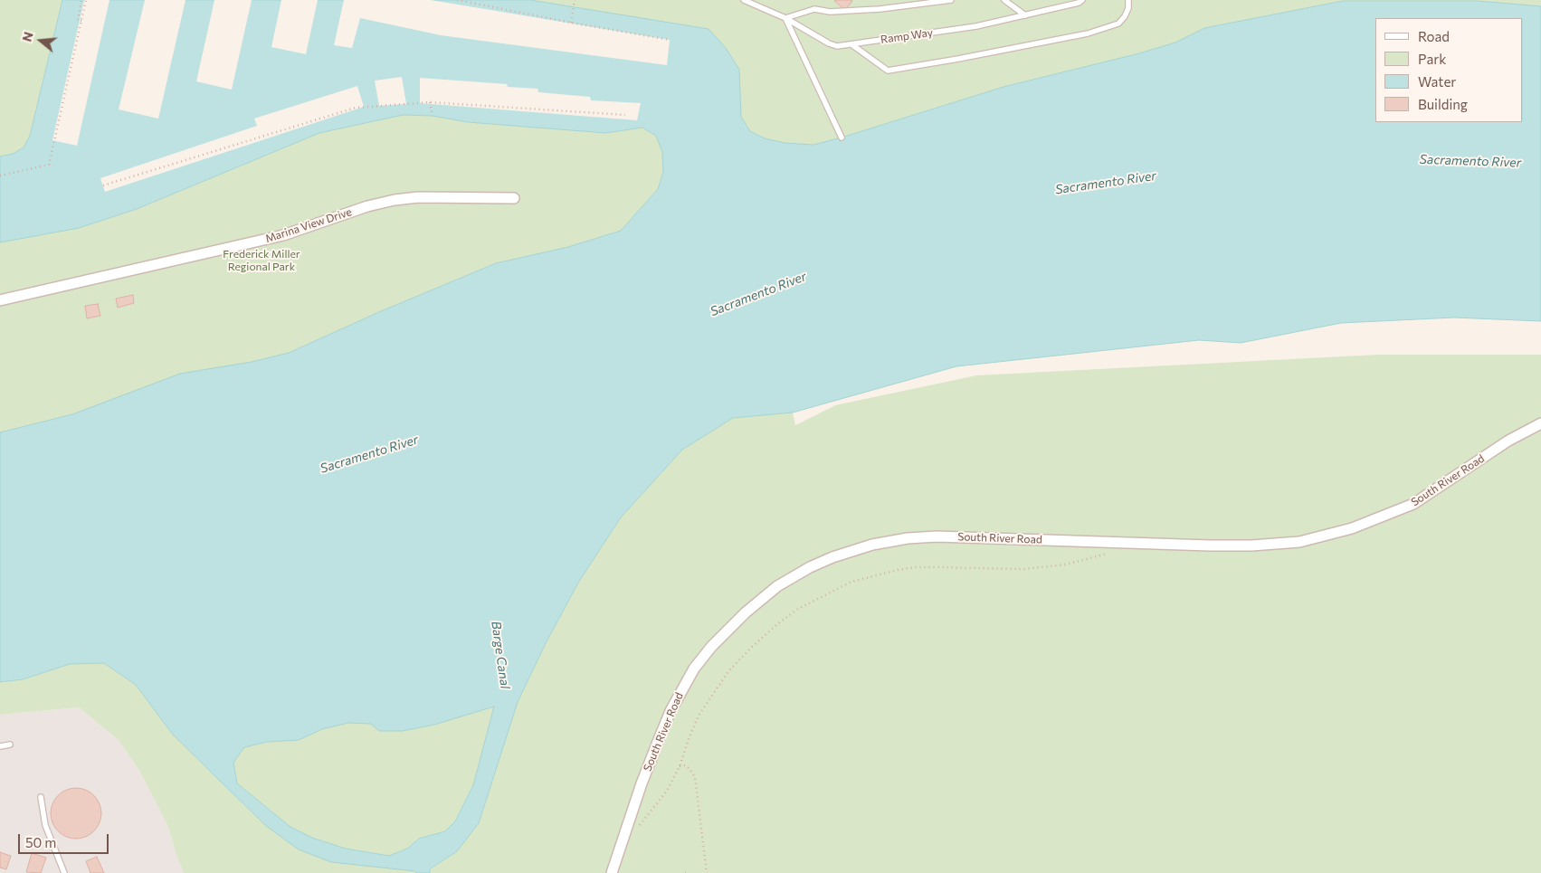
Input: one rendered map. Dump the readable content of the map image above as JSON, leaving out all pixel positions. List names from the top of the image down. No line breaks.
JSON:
{"streets":{"street":["Marina View Drive","South River Road"],"lane":["Ramp Way"]},"water":["Sacramento River","Barge Canal"],"parks":["Frederick Miller Regional Park"],"legend":["Road","Park","Water","Building"],"scale_bar":"50 m","north":"left"}
